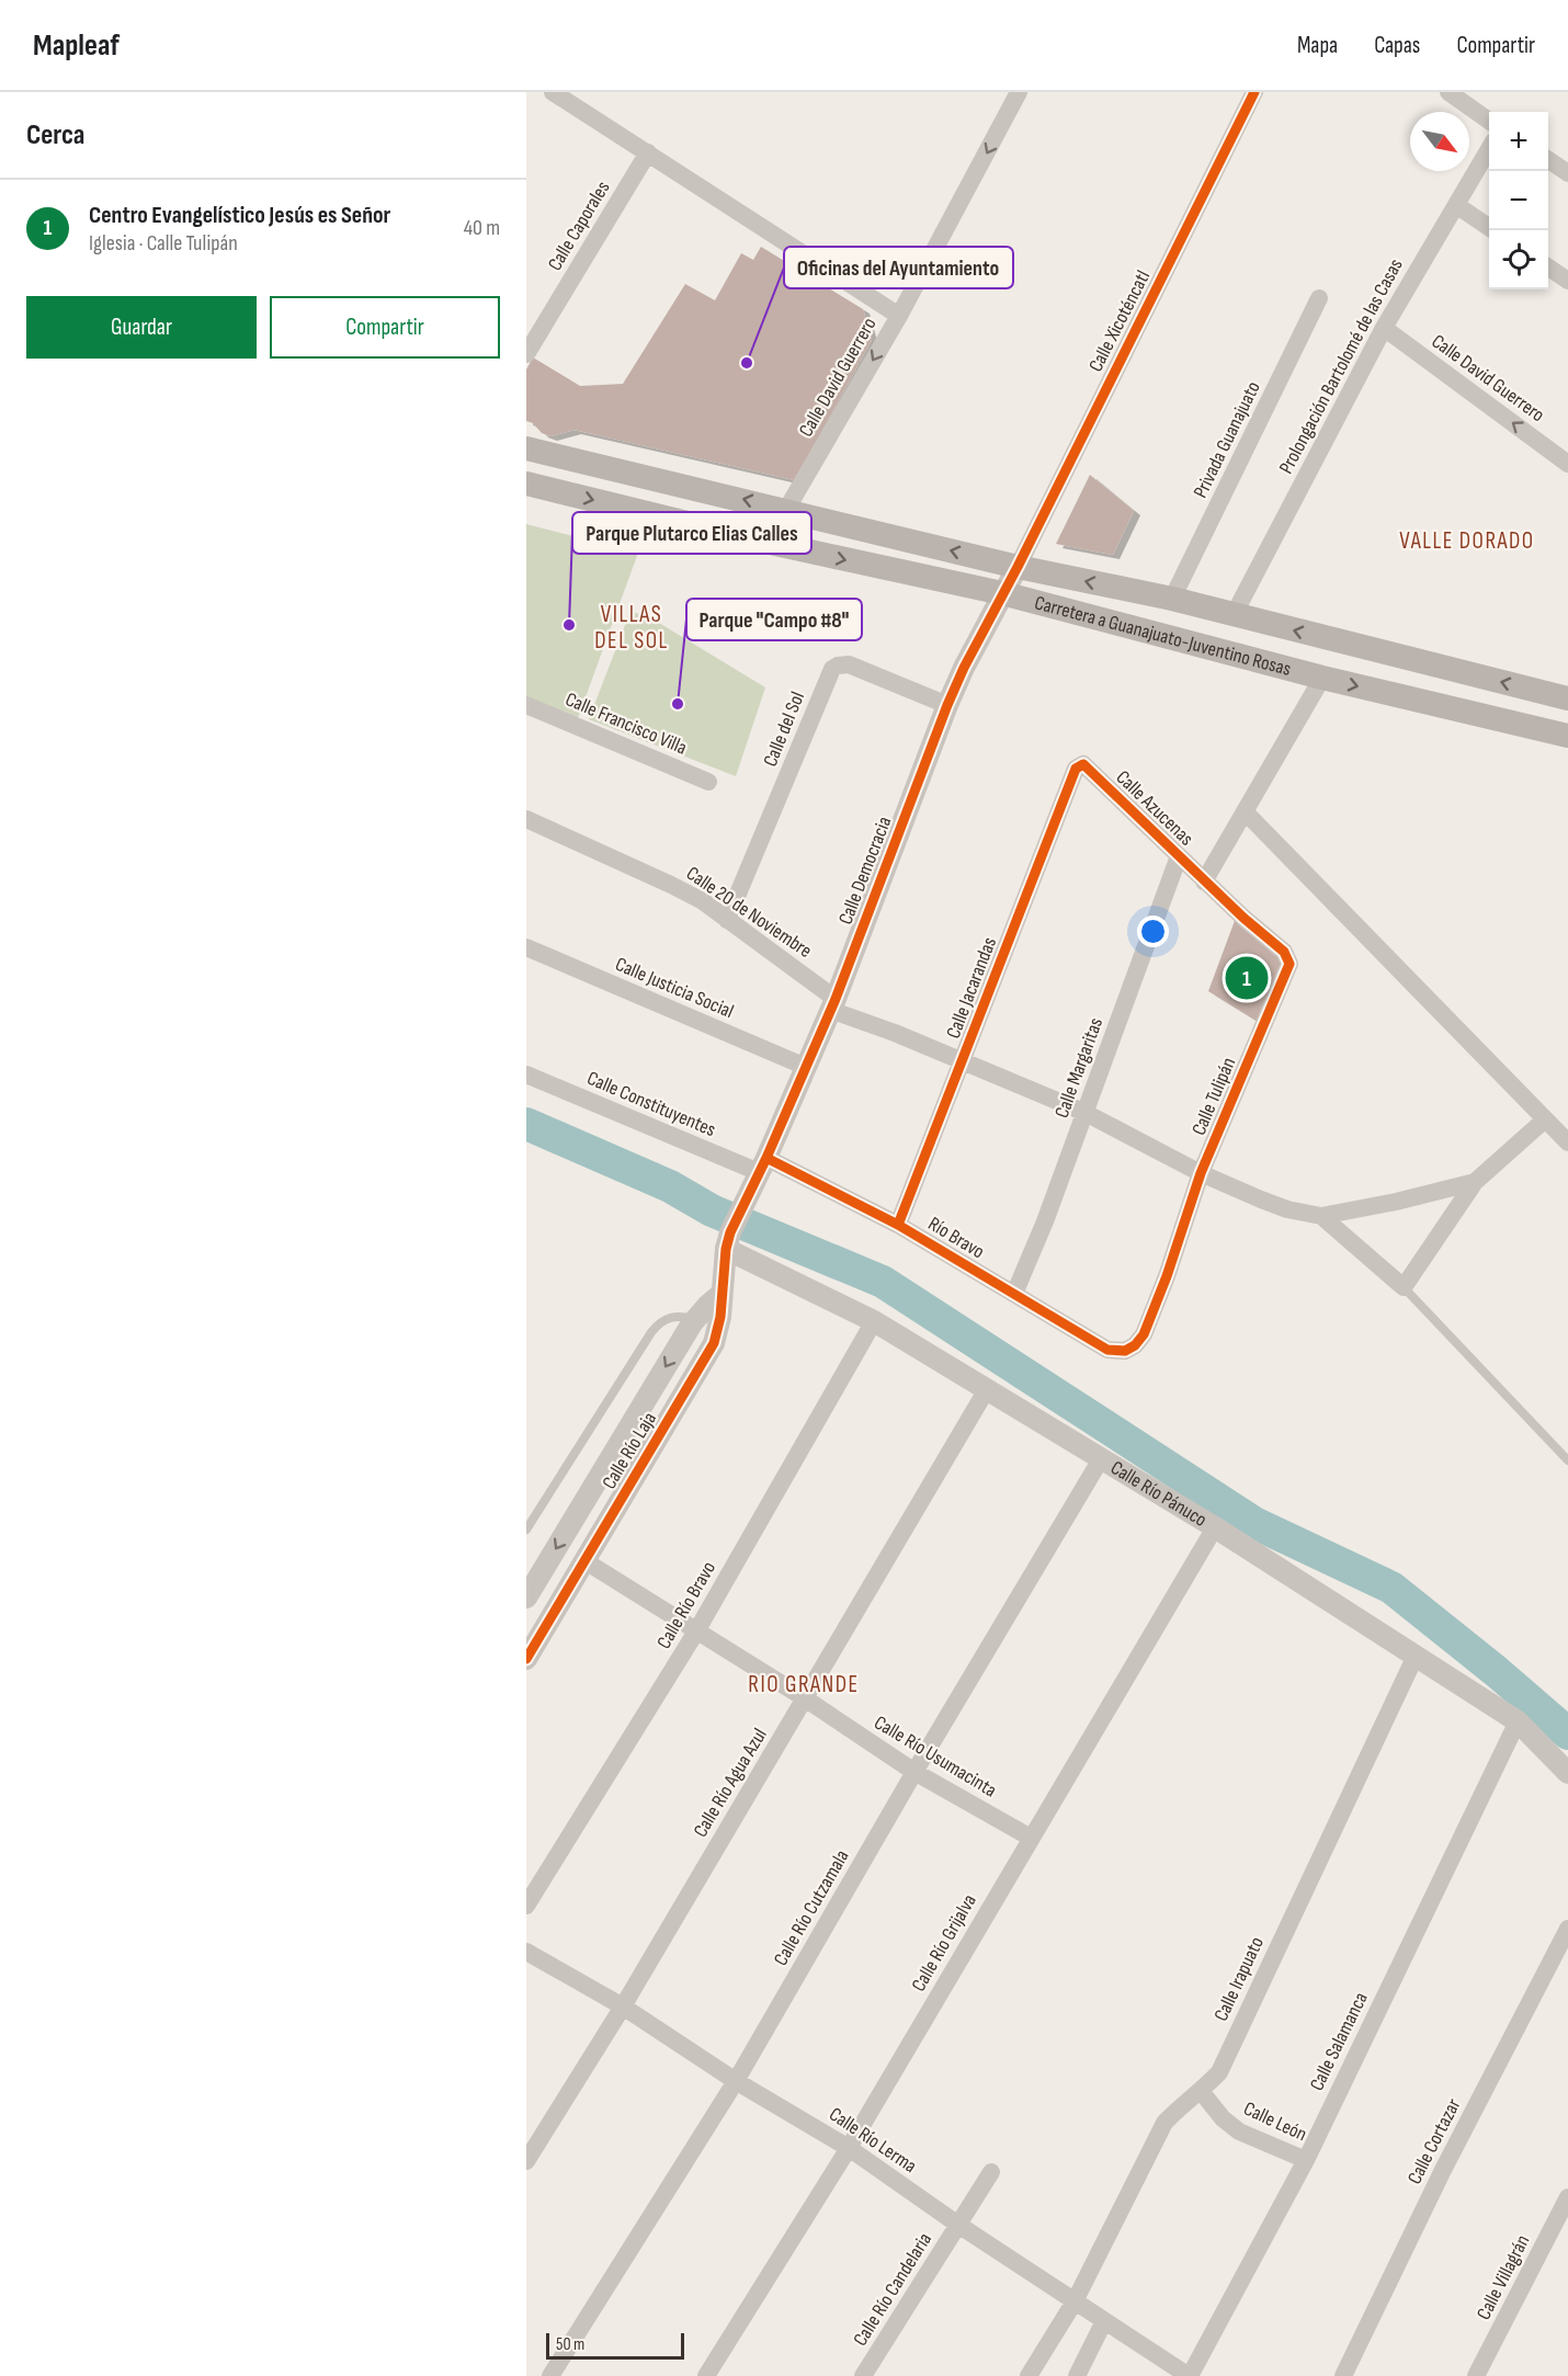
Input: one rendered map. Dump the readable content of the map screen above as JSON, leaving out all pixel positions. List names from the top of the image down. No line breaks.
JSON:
{"streets":{"main road":["Carretera a Guanajuato-Juventino Rosas"],"street":["Calle Caporales","Calle Xicoténcatl","Prolongación Bartolomé de las Casas","Calle David Guerrero","Privada Guanajuato","Calle Francisco Villa","Calle del Sol","Calle Azucenas","Calle Democracia","Calle 20 de Noviembre","Calle Justicia Social","Calle Jacarandas","Calle Margaritas","Calle Tulipán","Calle Constituyentes","Río Bravo","Calle Río Laja","Calle Río Pánuco","Calle Río Bravo","Calle Río Usumacinta","Calle Río Agua Azul","Calle Río Cutzamala","Calle Río Grijalva","Calle Irapuato","Calle Salamanca","Calle León","Calle Río Lerma","Calle Cortazar","Calle Villagrán","Calle Río Candelaria"]},"crossings":[["Calle Xicoténcatl","Carretera a Guanajuato-Juventino Rosas"],["Calle Xicoténcatl","Calle Democracia"],["Prolongación Bartolomé de las Casas","Calle David Guerrero"],["Prolongación Bartolomé de las Casas","Carretera a Guanajuato-Juventino Rosas"],["Calle David Guerrero","Carretera a Guanajuato-Juventino Rosas"],["Privada Guanajuato","Carretera a Guanajuato-Juventino Rosas"],["Carretera a Guanajuato-Juventino Rosas","Calle Azucenas"],["Carretera a Guanajuato-Juventino Rosas","Calle Democracia"],["Calle del Sol","Calle Democracia"],["Calle del Sol","Calle 20 de Noviembre"],["Calle Azucenas","Calle Jacarandas"],["Calle Azucenas","Calle Margaritas"],["Calle Azucenas","Calle Tulipán"],["Calle Democracia","Calle 20 de Noviembre"],["Calle Democracia","Calle Justicia Social"],["Calle Democracia","Calle Constituyentes"],["Calle Democracia","Río Bravo"],["Calle Democracia","Calle Río Laja"],["Calle Democracia","Calle Río Pánuco"],["Calle 20 de Noviembre","Calle Jacarandas"],["Calle 20 de Noviembre","Calle Margaritas"],["Calle 20 de Noviembre","Calle Tulipán"],["Calle Jacarandas","Río Bravo"],["Calle Margaritas","Río Bravo"],["Calle Tulipán","Río Bravo"],["Calle Constituyentes","Río Bravo"],["Calle Río Laja","Calle Río Pánuco"],["Calle Río Laja","Calle Río Usumacinta"],["Calle Río Pánuco","Calle Río Bravo"],["Calle Río Pánuco","Calle Río Agua Azul"],["Calle Río Pánuco","Calle Río Cutzamala"],["Calle Río Pánuco","Calle Río Grijalva"],["Calle Río Pánuco","Calle Irapuato"],["Calle Río Pánuco","Calle Salamanca"],["Calle Río Bravo","Calle Río Usumacinta"],["Calle Río Usumacinta","Calle Río Agua Azul"],["Calle Río Usumacinta","Calle Río Cutzamala"],["Calle Río Usumacinta","Calle Río Grijalva"],["Calle Río Agua Azul","Calle Río Lerma"],["Calle Río Cutzamala","Calle Río Lerma"],["Calle Río Grijalva","Calle Río Lerma"],["Calle Irapuato","Calle León"],["Calle Irapuato","Calle Río Lerma"],["Calle Salamanca","Calle León"],["Calle Salamanca","Calle Río Lerma"],["Calle Río Lerma","Calle Río Candelaria"]],"districts":["VALLE DORADO","VILLAS DEL SOL","RIO GRANDE"],"places":["Oficinas del Ayuntamiento","Parque Plutarco Elias Calles","Parque \"Campo #8\""],"scale_bar":"50 m","north":"bottom right","page":{"header":"Mapleaf","nav":["Mapa","Capas","Compartir"],"heading":"Cerca","map_buttons":["+","−"],"list":[{"mark":"1","name":"Centro Evangelístico Jesús es Señor","note":"Iglesia · Calle Tulipán","value":"40 m"}],"buttons":["Guardar","Compartir"],"pins":"1","scale":"50 m"}}
